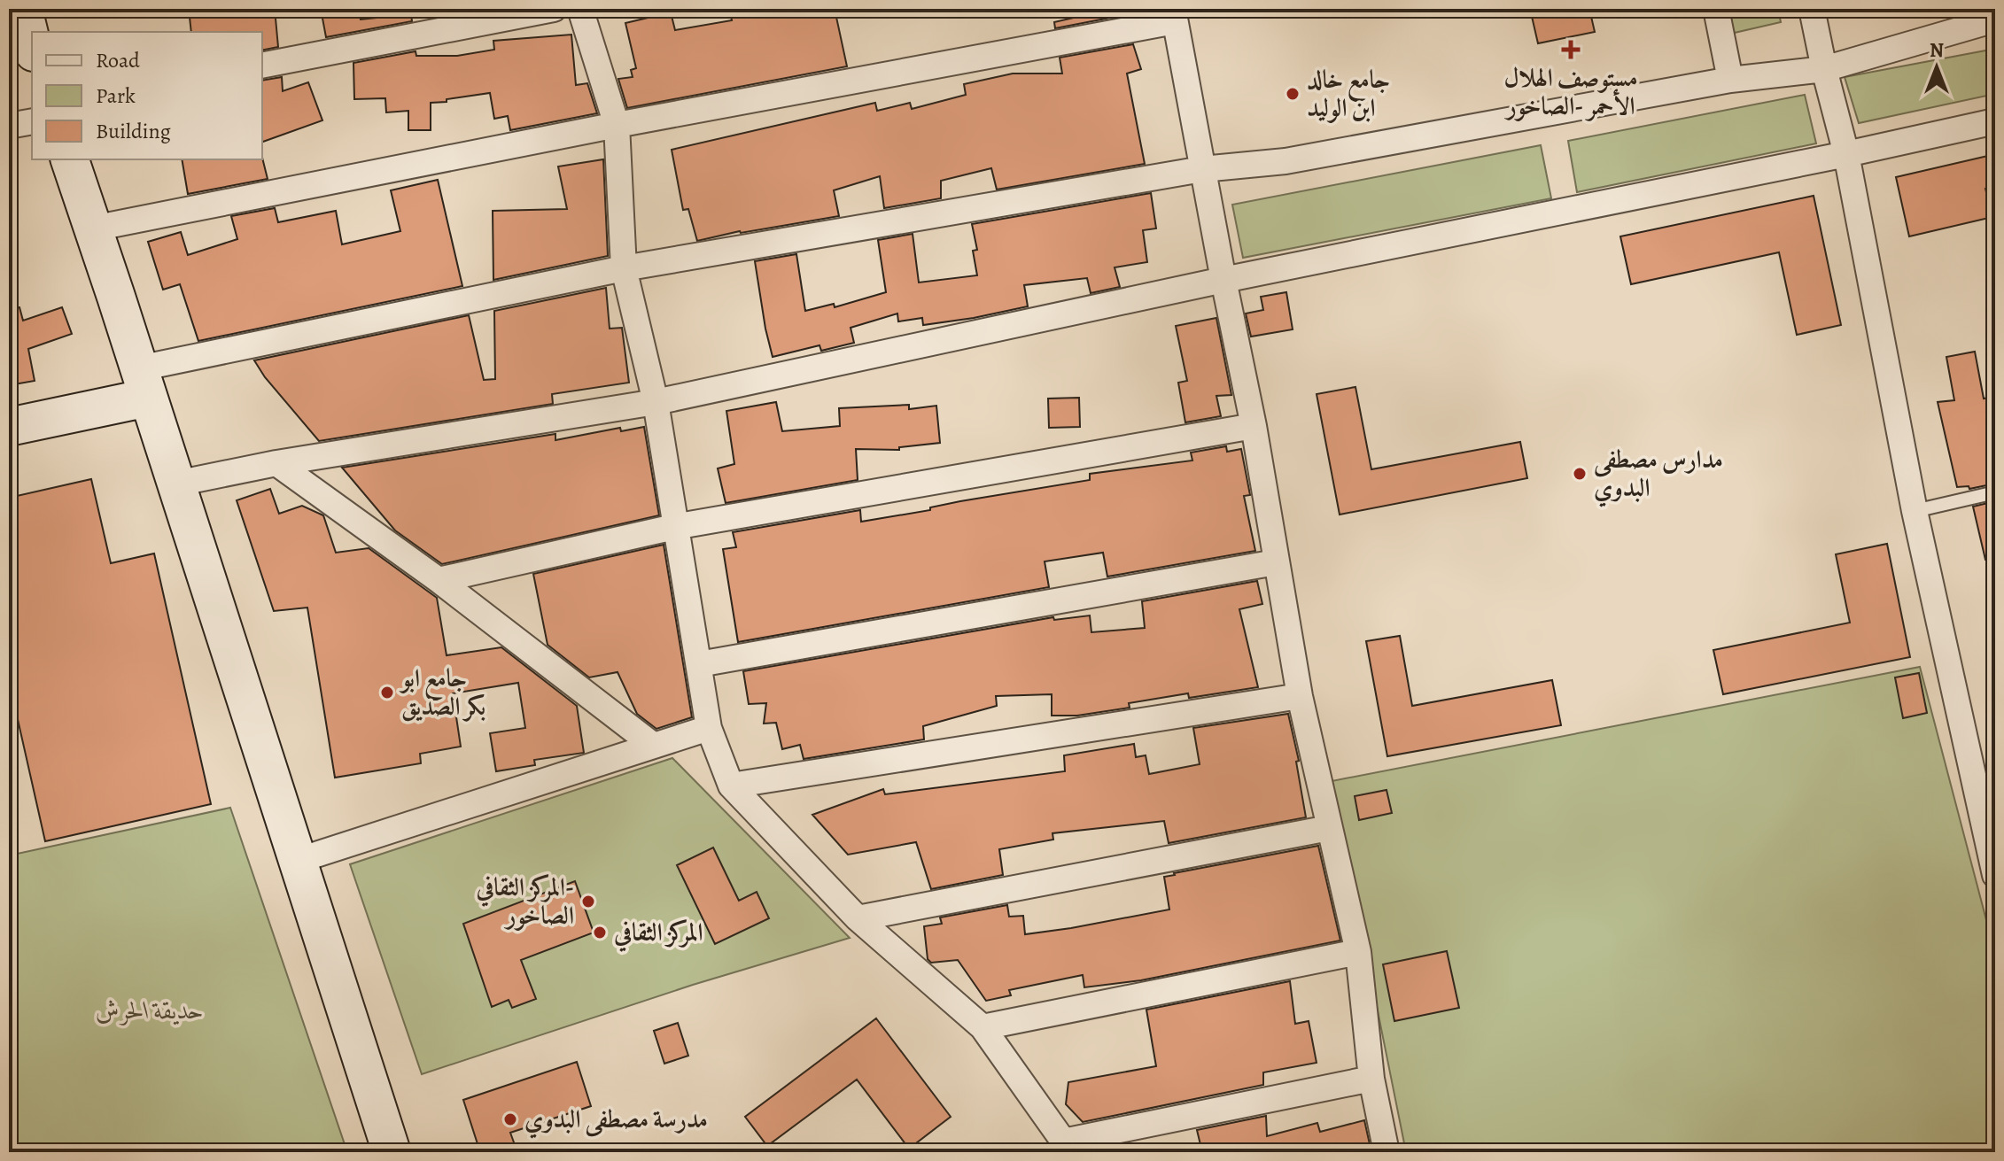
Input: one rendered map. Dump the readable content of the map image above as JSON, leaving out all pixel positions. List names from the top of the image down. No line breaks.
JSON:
{"parks":["حديقة الحرش"],"places":{"health":["مستوصف الهلال الأحمر -الصاخور"],"other":["جامع خالد ابن الوليد","مدارس مصطفى البدوي","جامع ابو بكر الصديق","المركز الثقافي- الصاخور","المركز الثقافي","مدرسة مصطفى البدوي"]},"legend":["Road","Park","Building"],"north":"top"}
